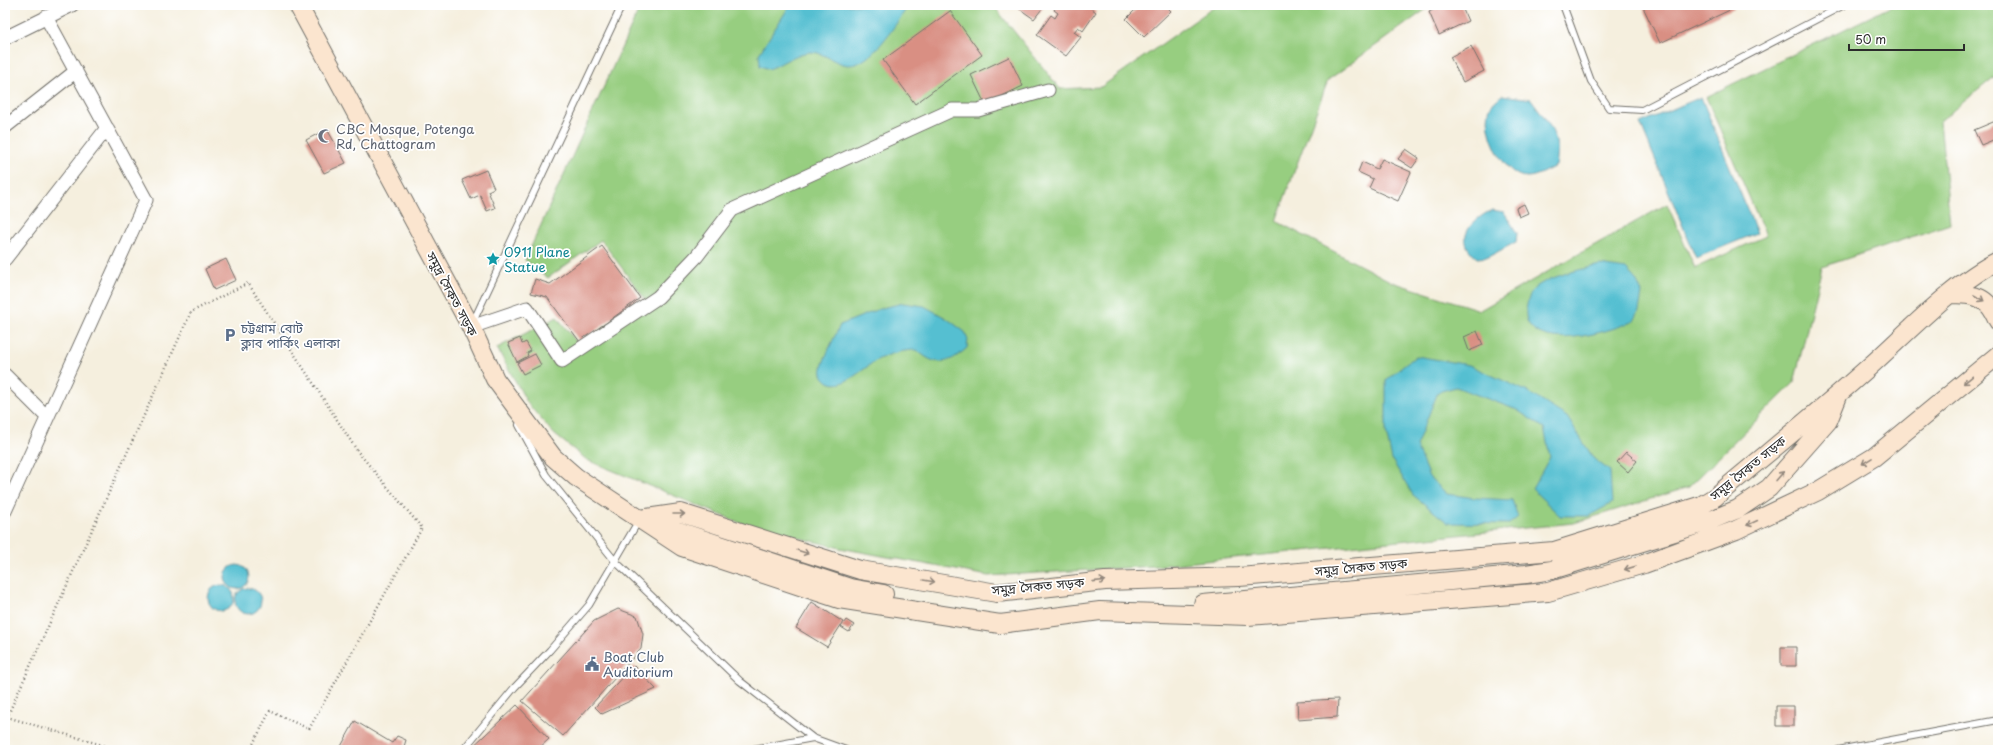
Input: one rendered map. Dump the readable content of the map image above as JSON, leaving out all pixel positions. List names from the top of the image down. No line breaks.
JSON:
{"streets":{"main road":["সমুদ্র সৈকত সড়ক"]},"places":{"mosque":["CBC Mosque, Potenga Rd, Chattogram"],"place":["0911 Plane Statue"],"parking":["চট্টগ্রাম বোট ক্লাব পার্কিং এলাকা"],"public building":["Boat Club Auditorium"]},"scale_bar":"50 m"}
